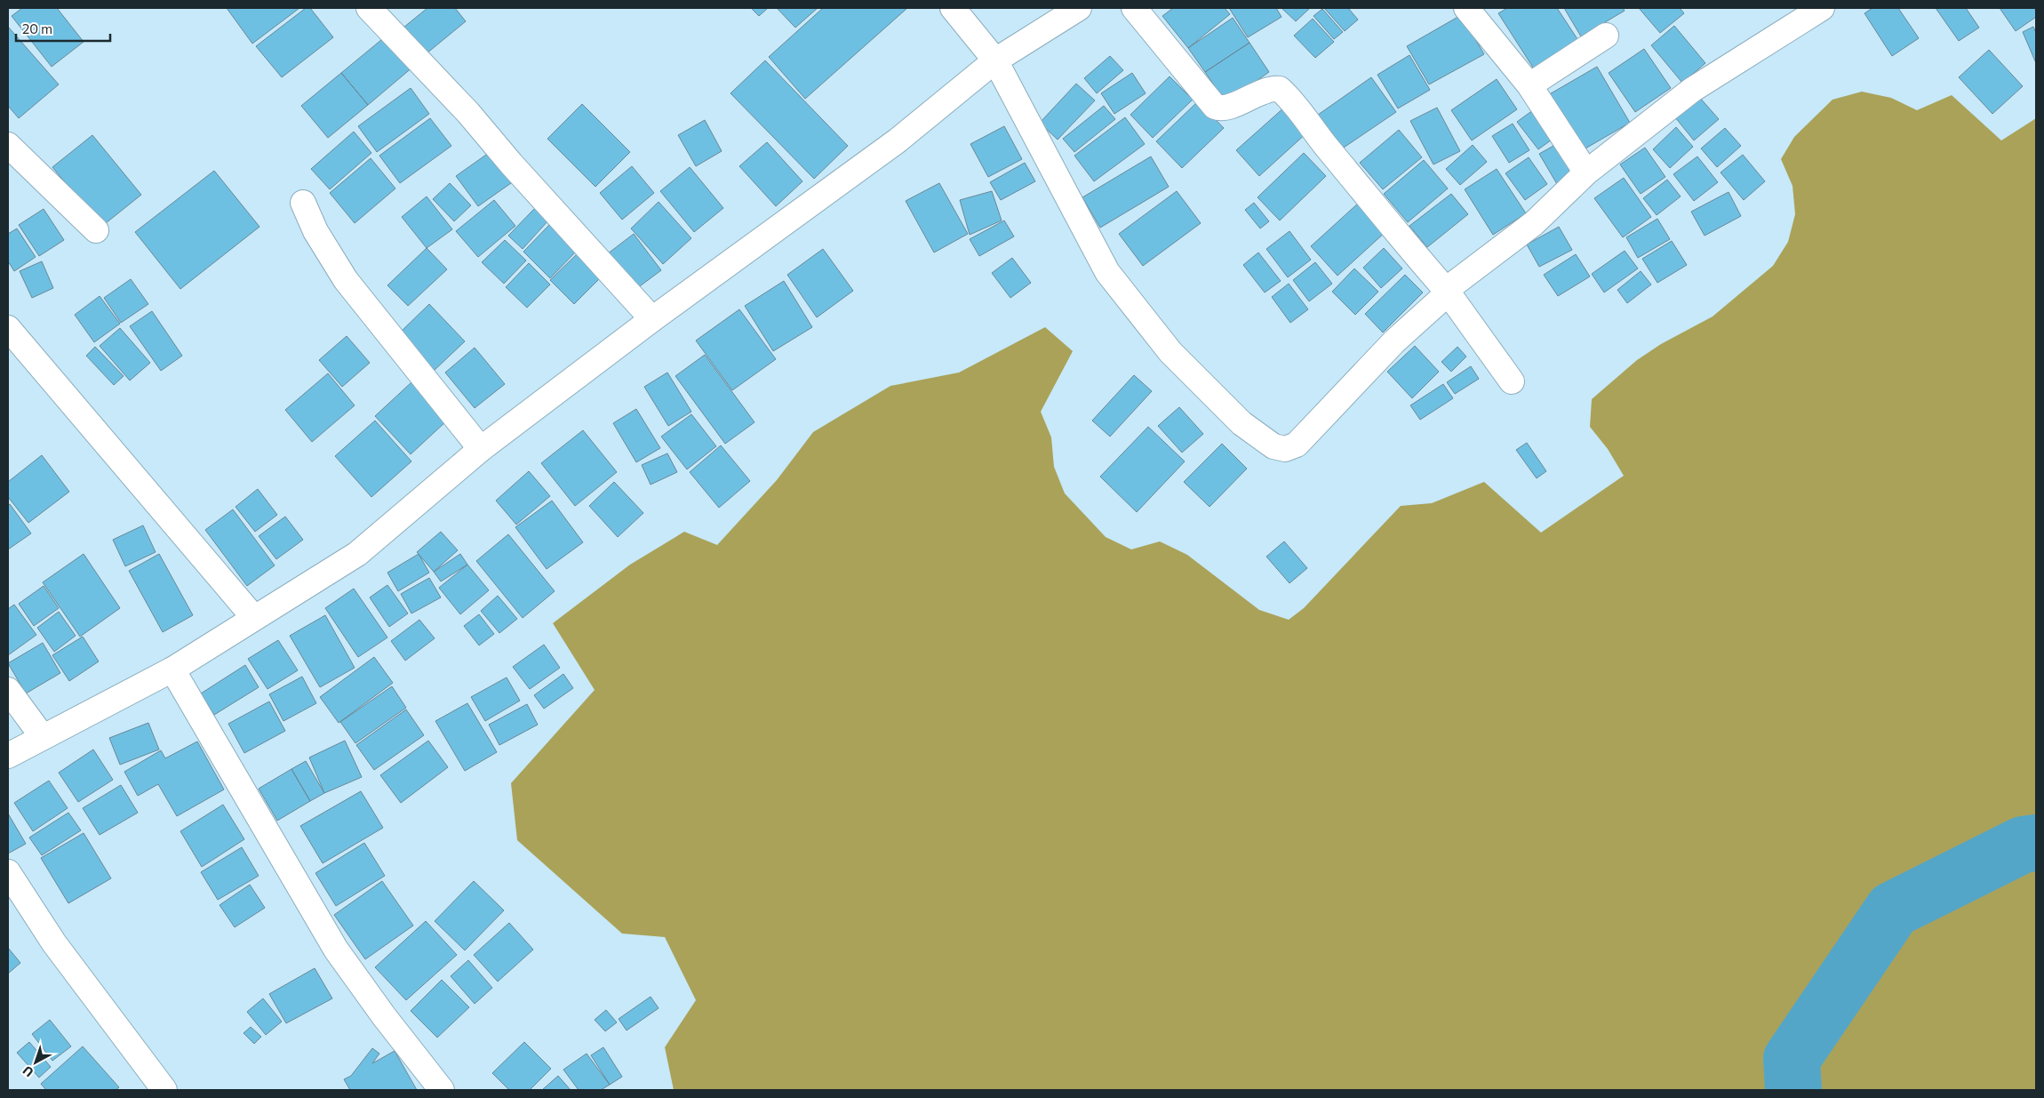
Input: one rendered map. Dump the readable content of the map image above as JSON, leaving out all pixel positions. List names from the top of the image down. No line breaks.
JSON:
{"scale_bar":"20 m","north":"bottom left"}
